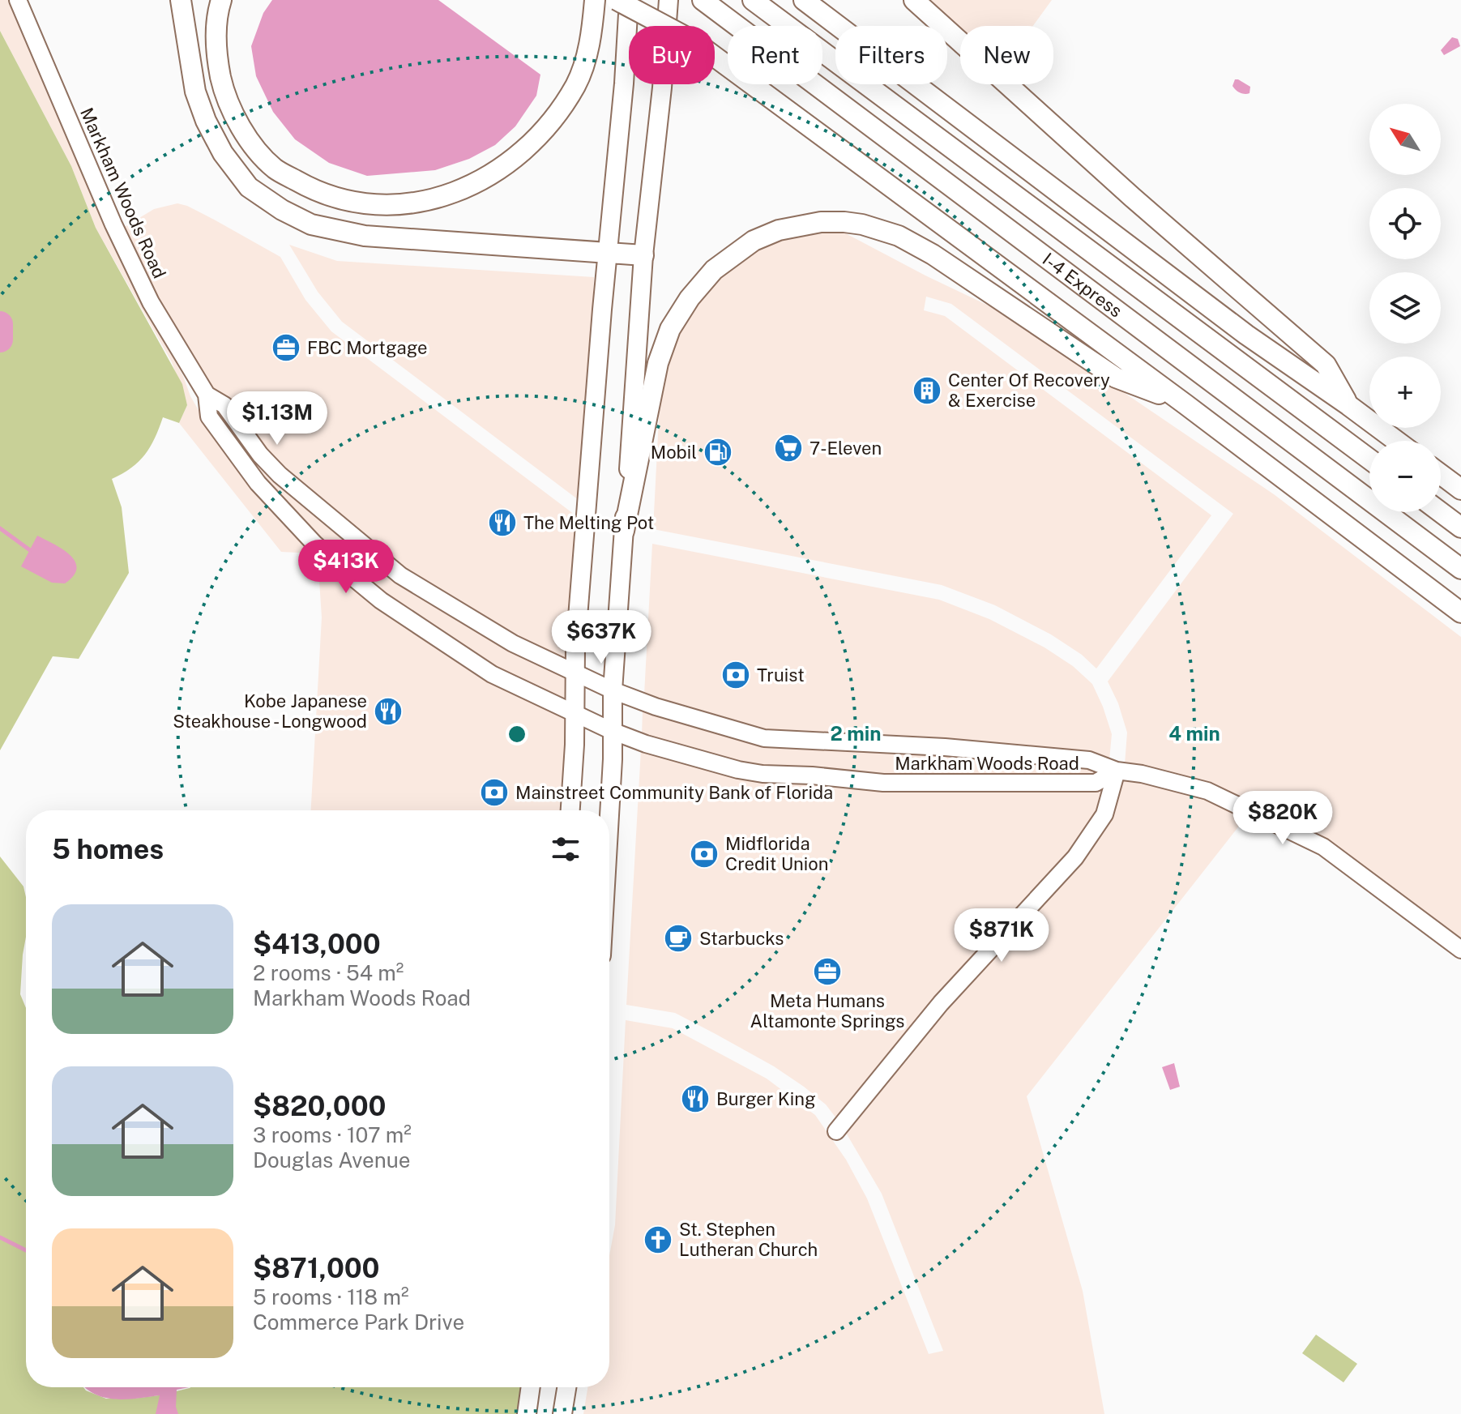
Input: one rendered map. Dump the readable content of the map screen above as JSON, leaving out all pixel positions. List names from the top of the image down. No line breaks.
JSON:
{"streets":{"highway":["I-4 Express"],"main road":["Markham Woods Road"]},"places":{"office":["FBC Mortgage","Meta Humans Altamonte Springs"],"building":["Center Of Recovery & Exercise"],"supermarket":["7-Eleven"],"fuel station":["Mobil"],"restaurant":["The Melting Pot","Kobe Japanese Steakhouse - Longwood","Burger King"],"bank":["Truist","Mainstreet Community Bank of Florida","Midflorida Credit Union"],"cafe":["Starbucks"],"church":["St. Stephen Lutheran Church"]},"north":"top left","page":{"chip":["Buy","Rent","Filters","New"],"map_buttons":["+","−"],"price":["$1.13M","$413K","$637K","$820K","$871K"],"heading":"5 homes","list":[{"name":"$413,000","note":"2 rooms · 54 m² · Markham Woods Road"},{"name":"$820,000","note":"3 rooms · 107 m² · Douglas Avenue"},{"name":"$871,000","note":"5 rooms · 118 m² · Commerce Park Drive"}]},"rings":["2 min","4 min"]}
